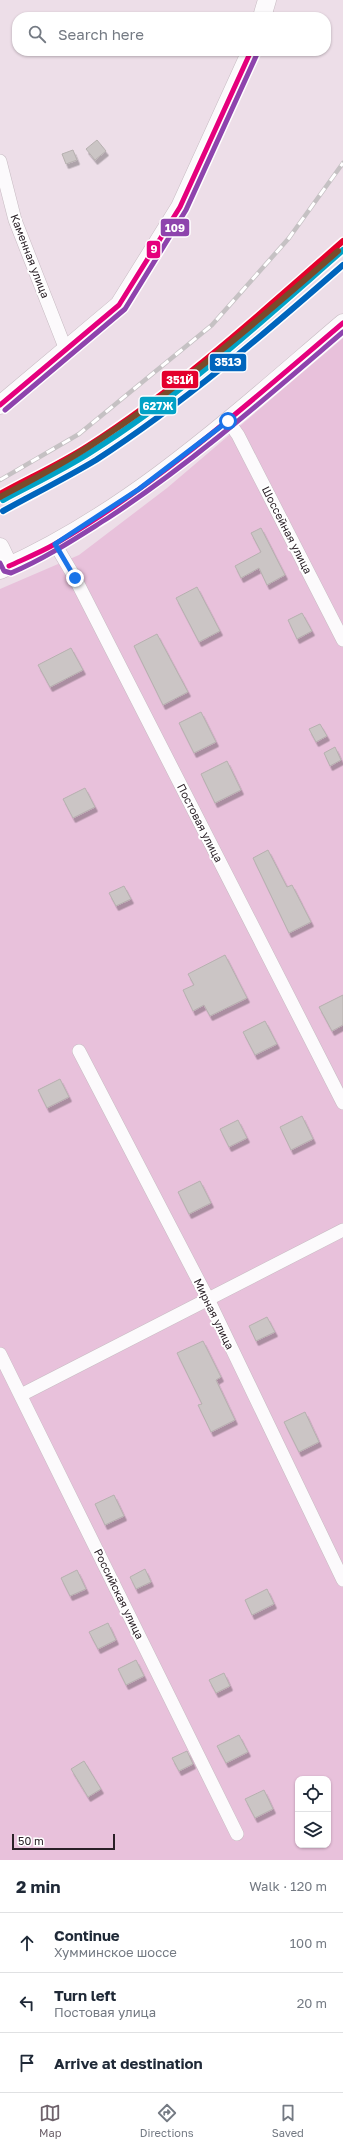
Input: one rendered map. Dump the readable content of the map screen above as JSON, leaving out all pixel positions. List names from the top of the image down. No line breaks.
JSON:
{"streets":{"street":["Каменная улица","Шоссейная улица","Постовая улица","Мирная улица","Российская улица"]},"lines":["transit line 9","transit line 109","transit line 351Й","transit line 627Ж","transit line 351Э"],"scale_bar":"50 m","page":{"search":"Search here","scale":"50 m","heading":["2 min","Walk · 120 m"],"list":[["Continue","Хумминское шоссе","100 m"],["Turn left","Постовая улица","20 m"],"Arrive at destination"],"nav":["Map","Directions","Saved"]}}
